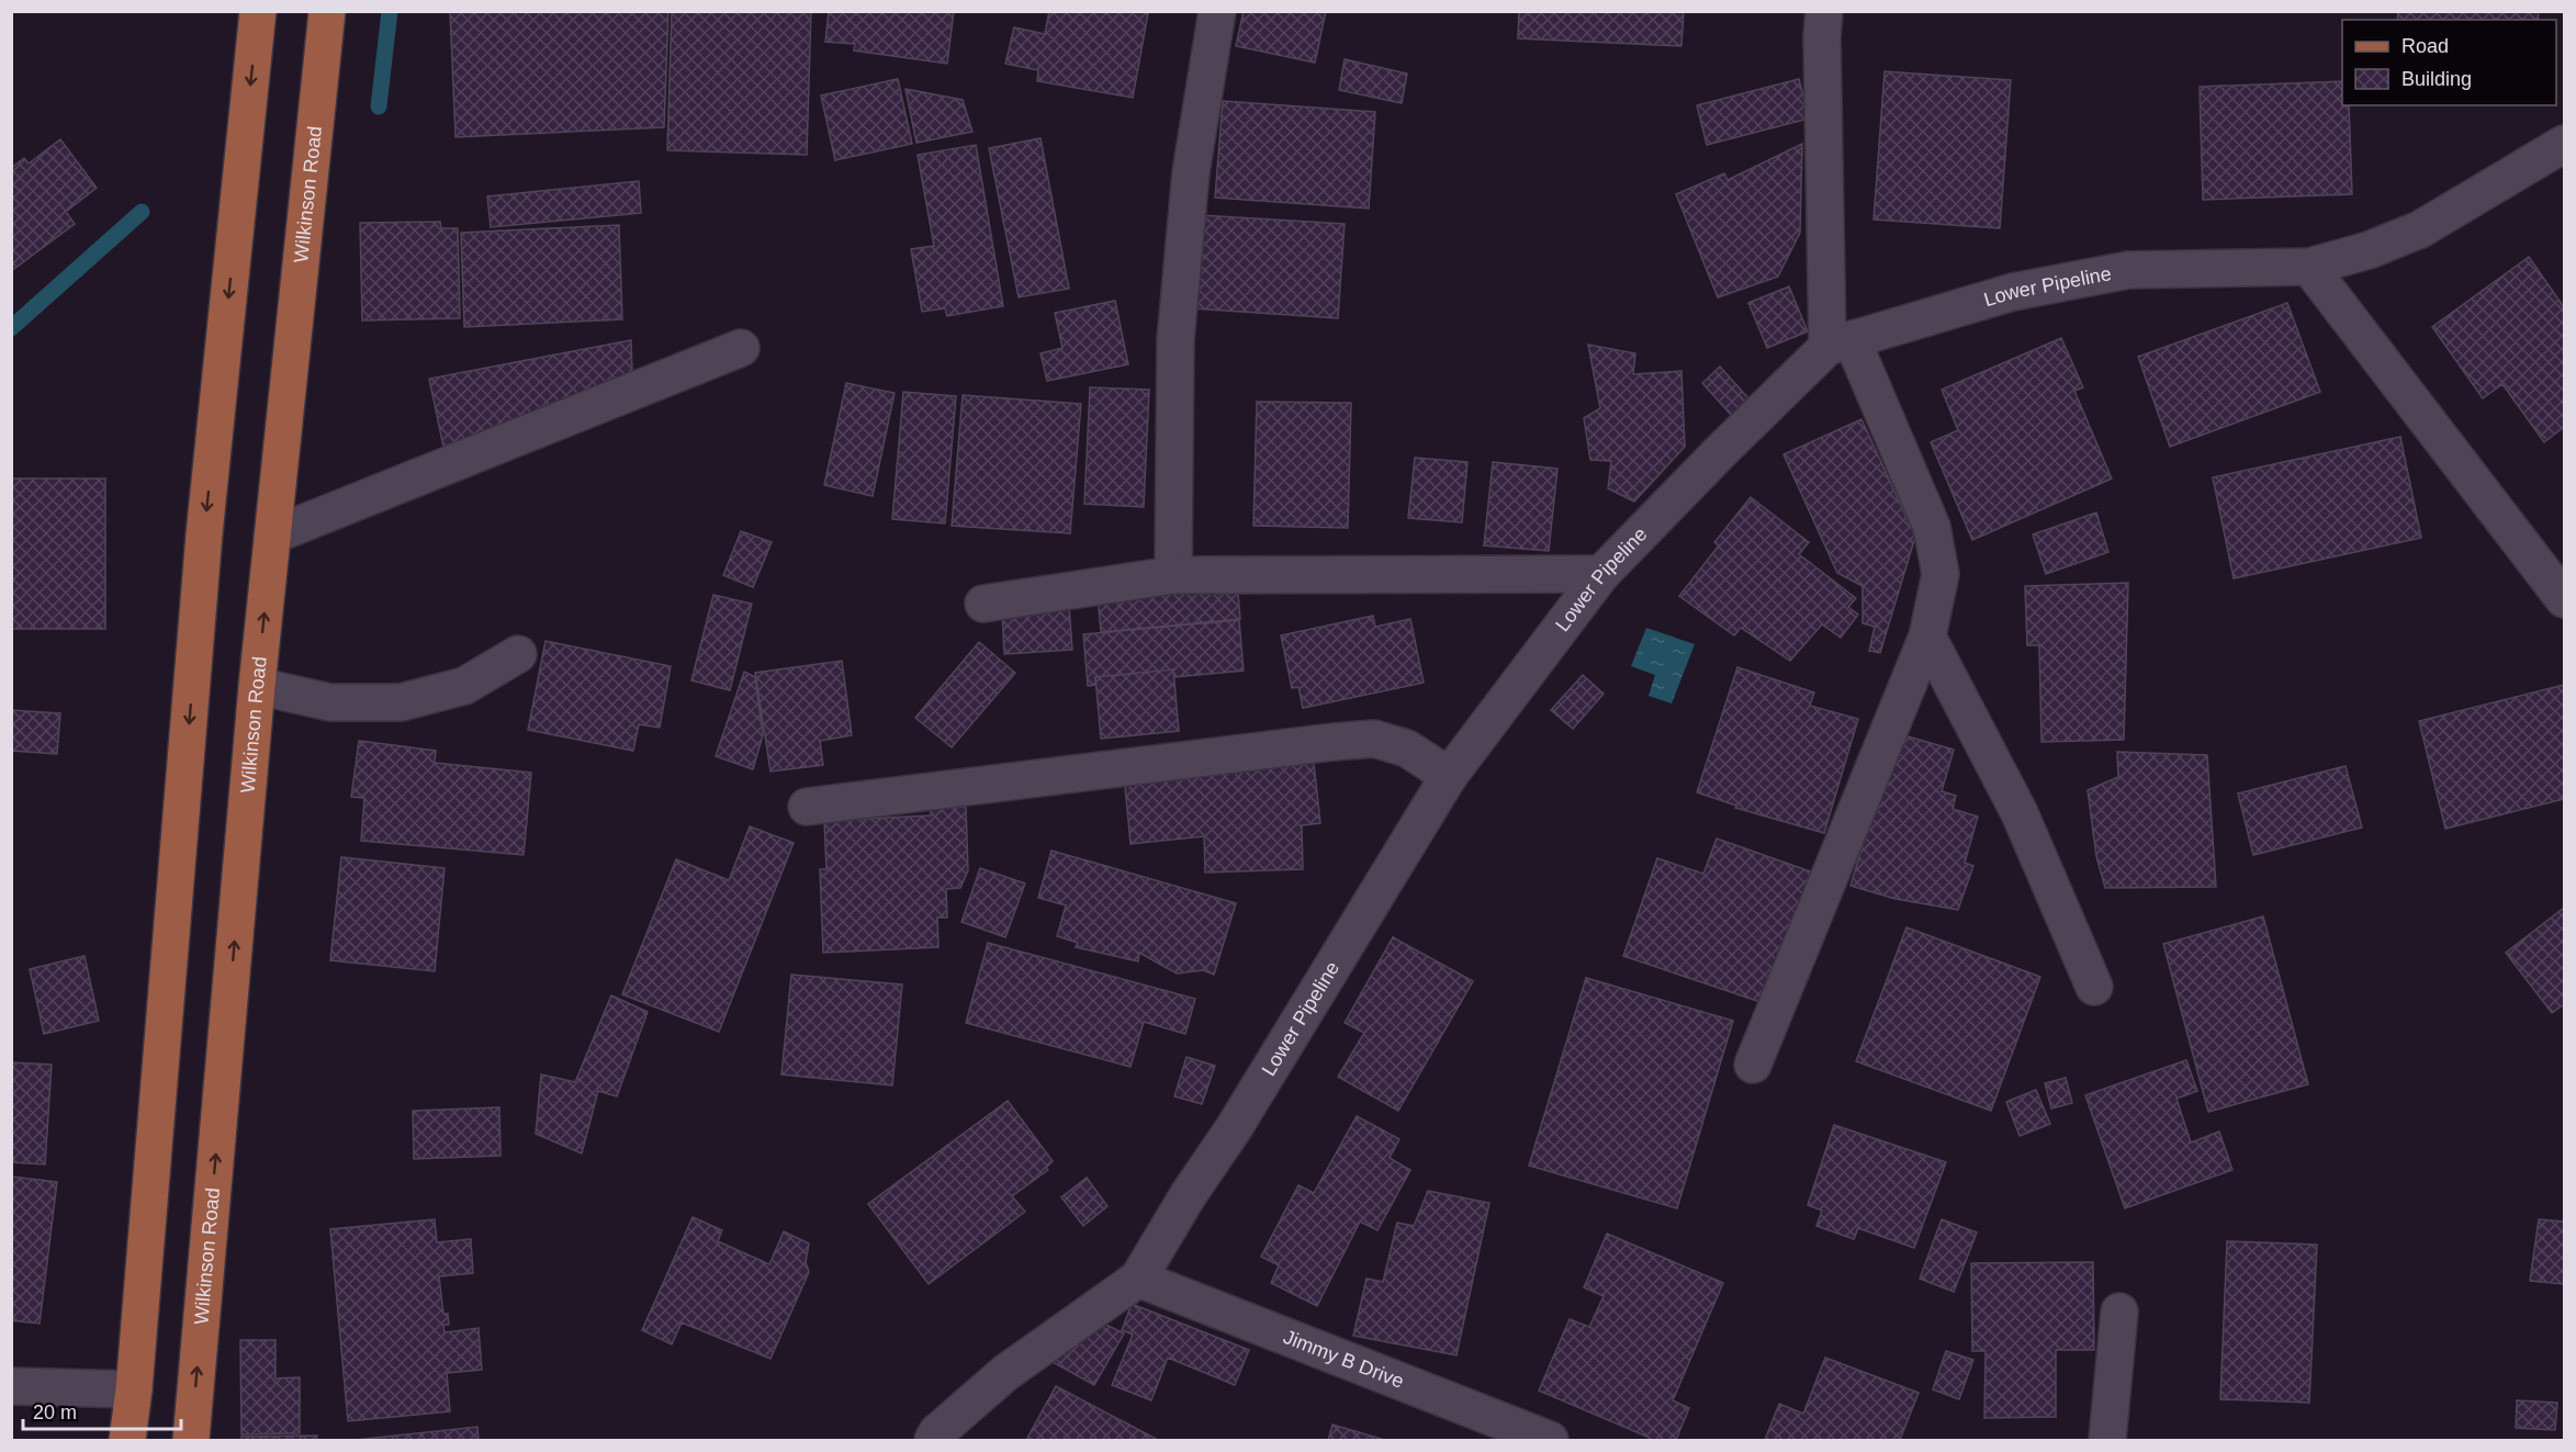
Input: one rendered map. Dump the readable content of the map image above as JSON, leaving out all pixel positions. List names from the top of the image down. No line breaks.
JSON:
{"streets":{"main road":["Wilkinson Road"],"street":["Lower Pipeline","Jimmy B Drive"]},"crossings":[["Lower Pipeline","Jimmy B Drive"]],"legend":["Road","Building"],"scale_bar":"20 m"}
